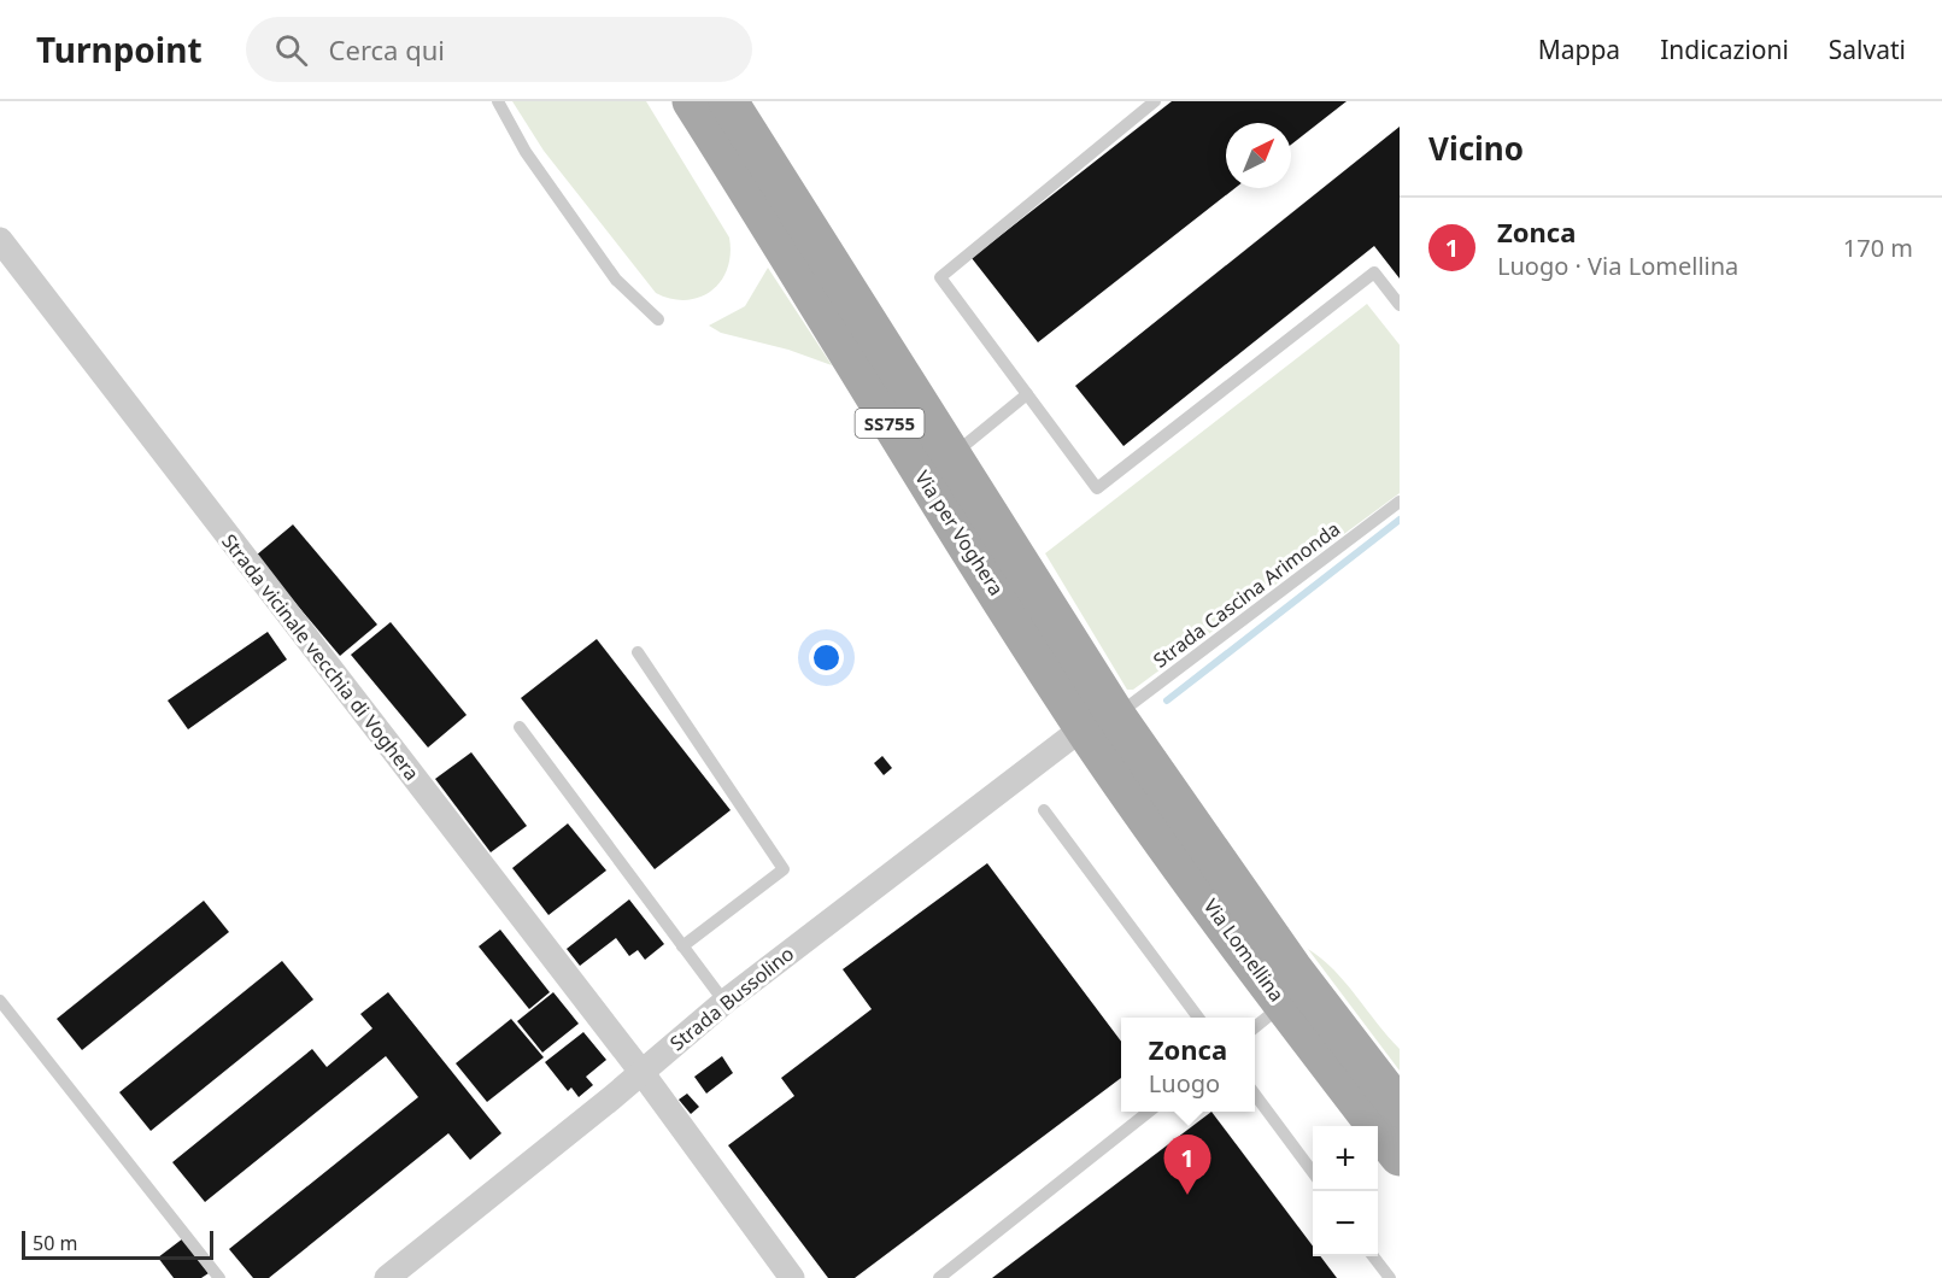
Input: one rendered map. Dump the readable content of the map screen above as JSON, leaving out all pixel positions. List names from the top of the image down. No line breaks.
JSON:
{"streets":{"main road":["SS755","Via per Voghera","Via Lomellina"],"street":["Strada vicinale vecchia di Voghera","Strada Bussolino"],"lane":["Strada Cascina Arimonda"]},"crossings":[["Via per Voghera","Strada Cascina Arimonda"],["Via per Voghera","Via Lomellina"],["Via per Voghera","Strada Bussolino"],["Strada Cascina Arimonda","Via Lomellina"],["Strada Cascina Arimonda","Strada Bussolino"],["Strada vicinale vecchia di Voghera","Strada Bussolino"],["Via Lomellina","Strada Bussolino"]],"scale_bar":"50 m","north":"top right","page":{"header":"Turnpoint","search":"Cerca qui","nav":["Mappa","Indicazioni","Salvati"],"heading":"Vicino","list":[{"mark":"1","name":"Zonca","note":"Luogo · Via Lomellina","value":"170 m"}],"popup":["Zonca","Luogo"],"map_buttons":["+","−"],"pins":"1","scale":"50 m"}}
